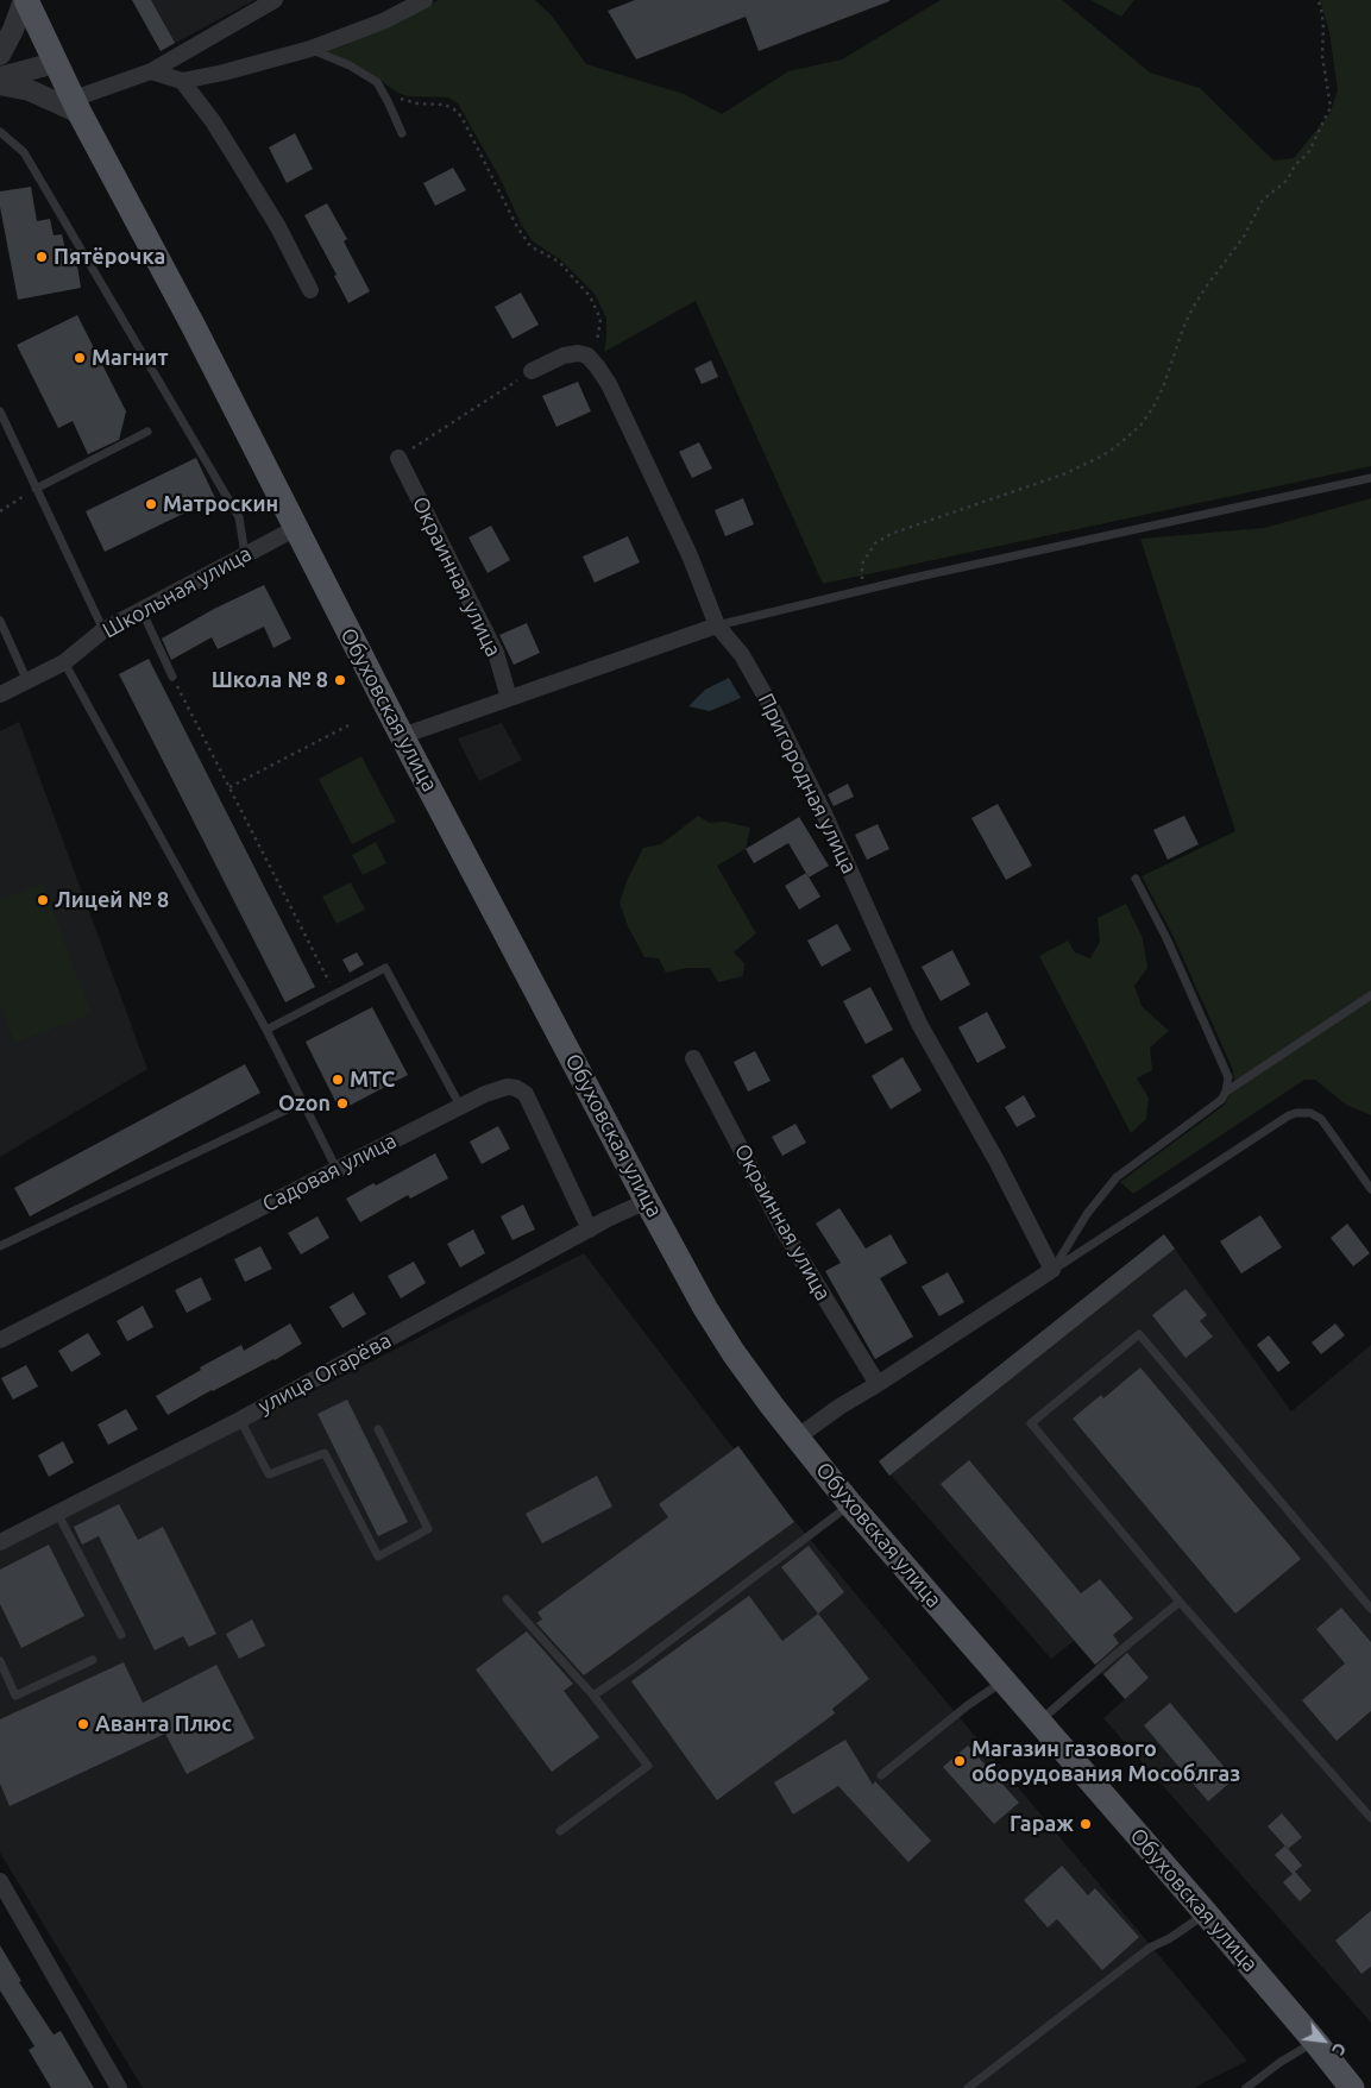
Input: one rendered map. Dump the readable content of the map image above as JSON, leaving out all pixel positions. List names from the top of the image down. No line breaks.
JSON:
{"streets":{"main road":["Обуховская улица"],"street":["Окраинная улица","Школьная улица","Пригородная улица","Садовая улица","улица Огарёва"]},"crossings":[["Школьная улица","Обуховская улица"],["Обуховская улица","улица Огарёва"],["Садовая улица","улица Огарёва"]],"places":["Пятёрочка","Магнит","Матроскин","Школа № 8","Лицей № 8","МТС","Ozon","Аванта Плюс","Магазин газового оборудования Мособлгаз","Гараж"],"north":"bottom right"}
